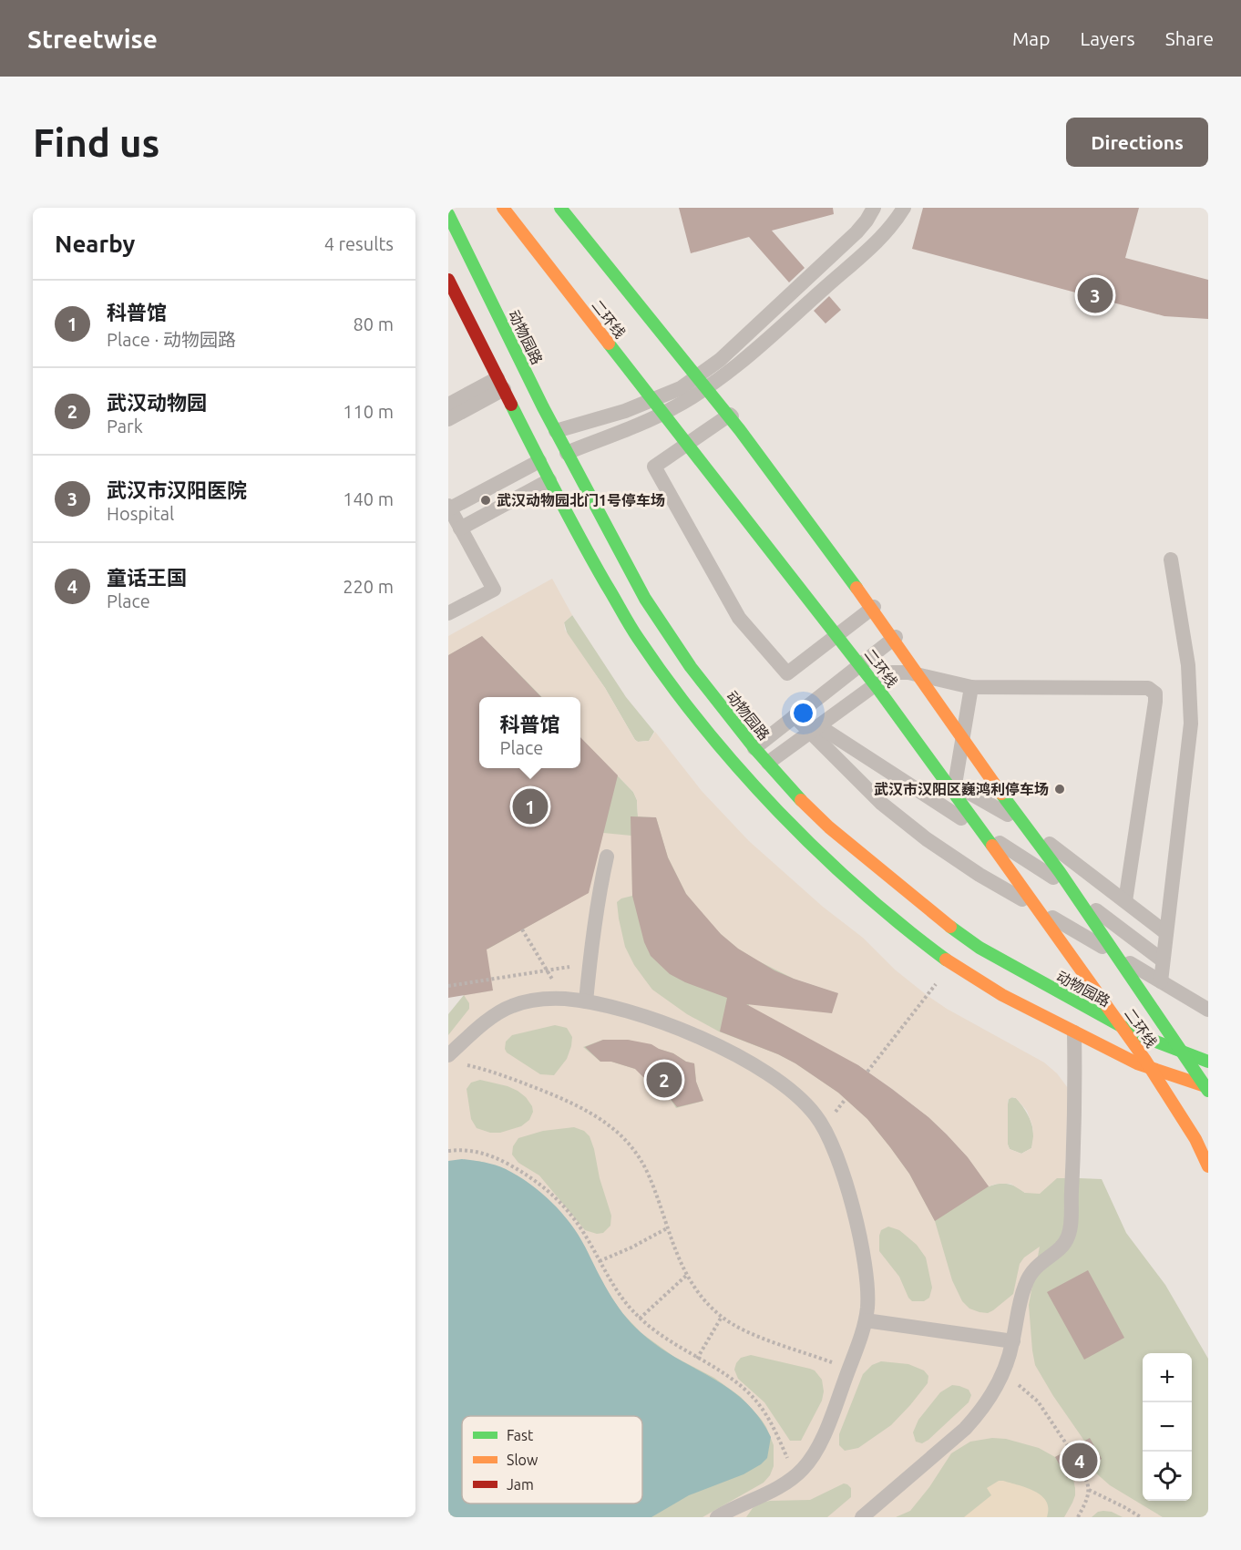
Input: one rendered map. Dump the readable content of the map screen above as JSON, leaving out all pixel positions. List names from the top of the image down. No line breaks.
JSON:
{"streets":{"main road":["二环线","动物园路"]},"places":["武汉动物园北门1号停车场","武汉市汉阳区巍鸿利停车场"],"legend":["Fast","Slow","Jam"],"page":{"header":"Streetwise","nav":["Map","Layers","Share"],"buttons":"Directions","title":"Find us","heading":["Nearby","4 results"],"pins":["3","1","2","4"],"list":[{"mark":"1","name":"科普馆","note":"Place · 动物园路","value":"80 m"},{"mark":"2","name":"武汉动物园","note":"Park","value":"110 m"},{"mark":"3","name":"武汉市汉阳医院","note":"Hospital","value":"140 m"},{"mark":"4","name":"童话王国","note":"Place","value":"220 m"}],"popup":["科普馆","Place"],"map_buttons":["+","−"]}}
